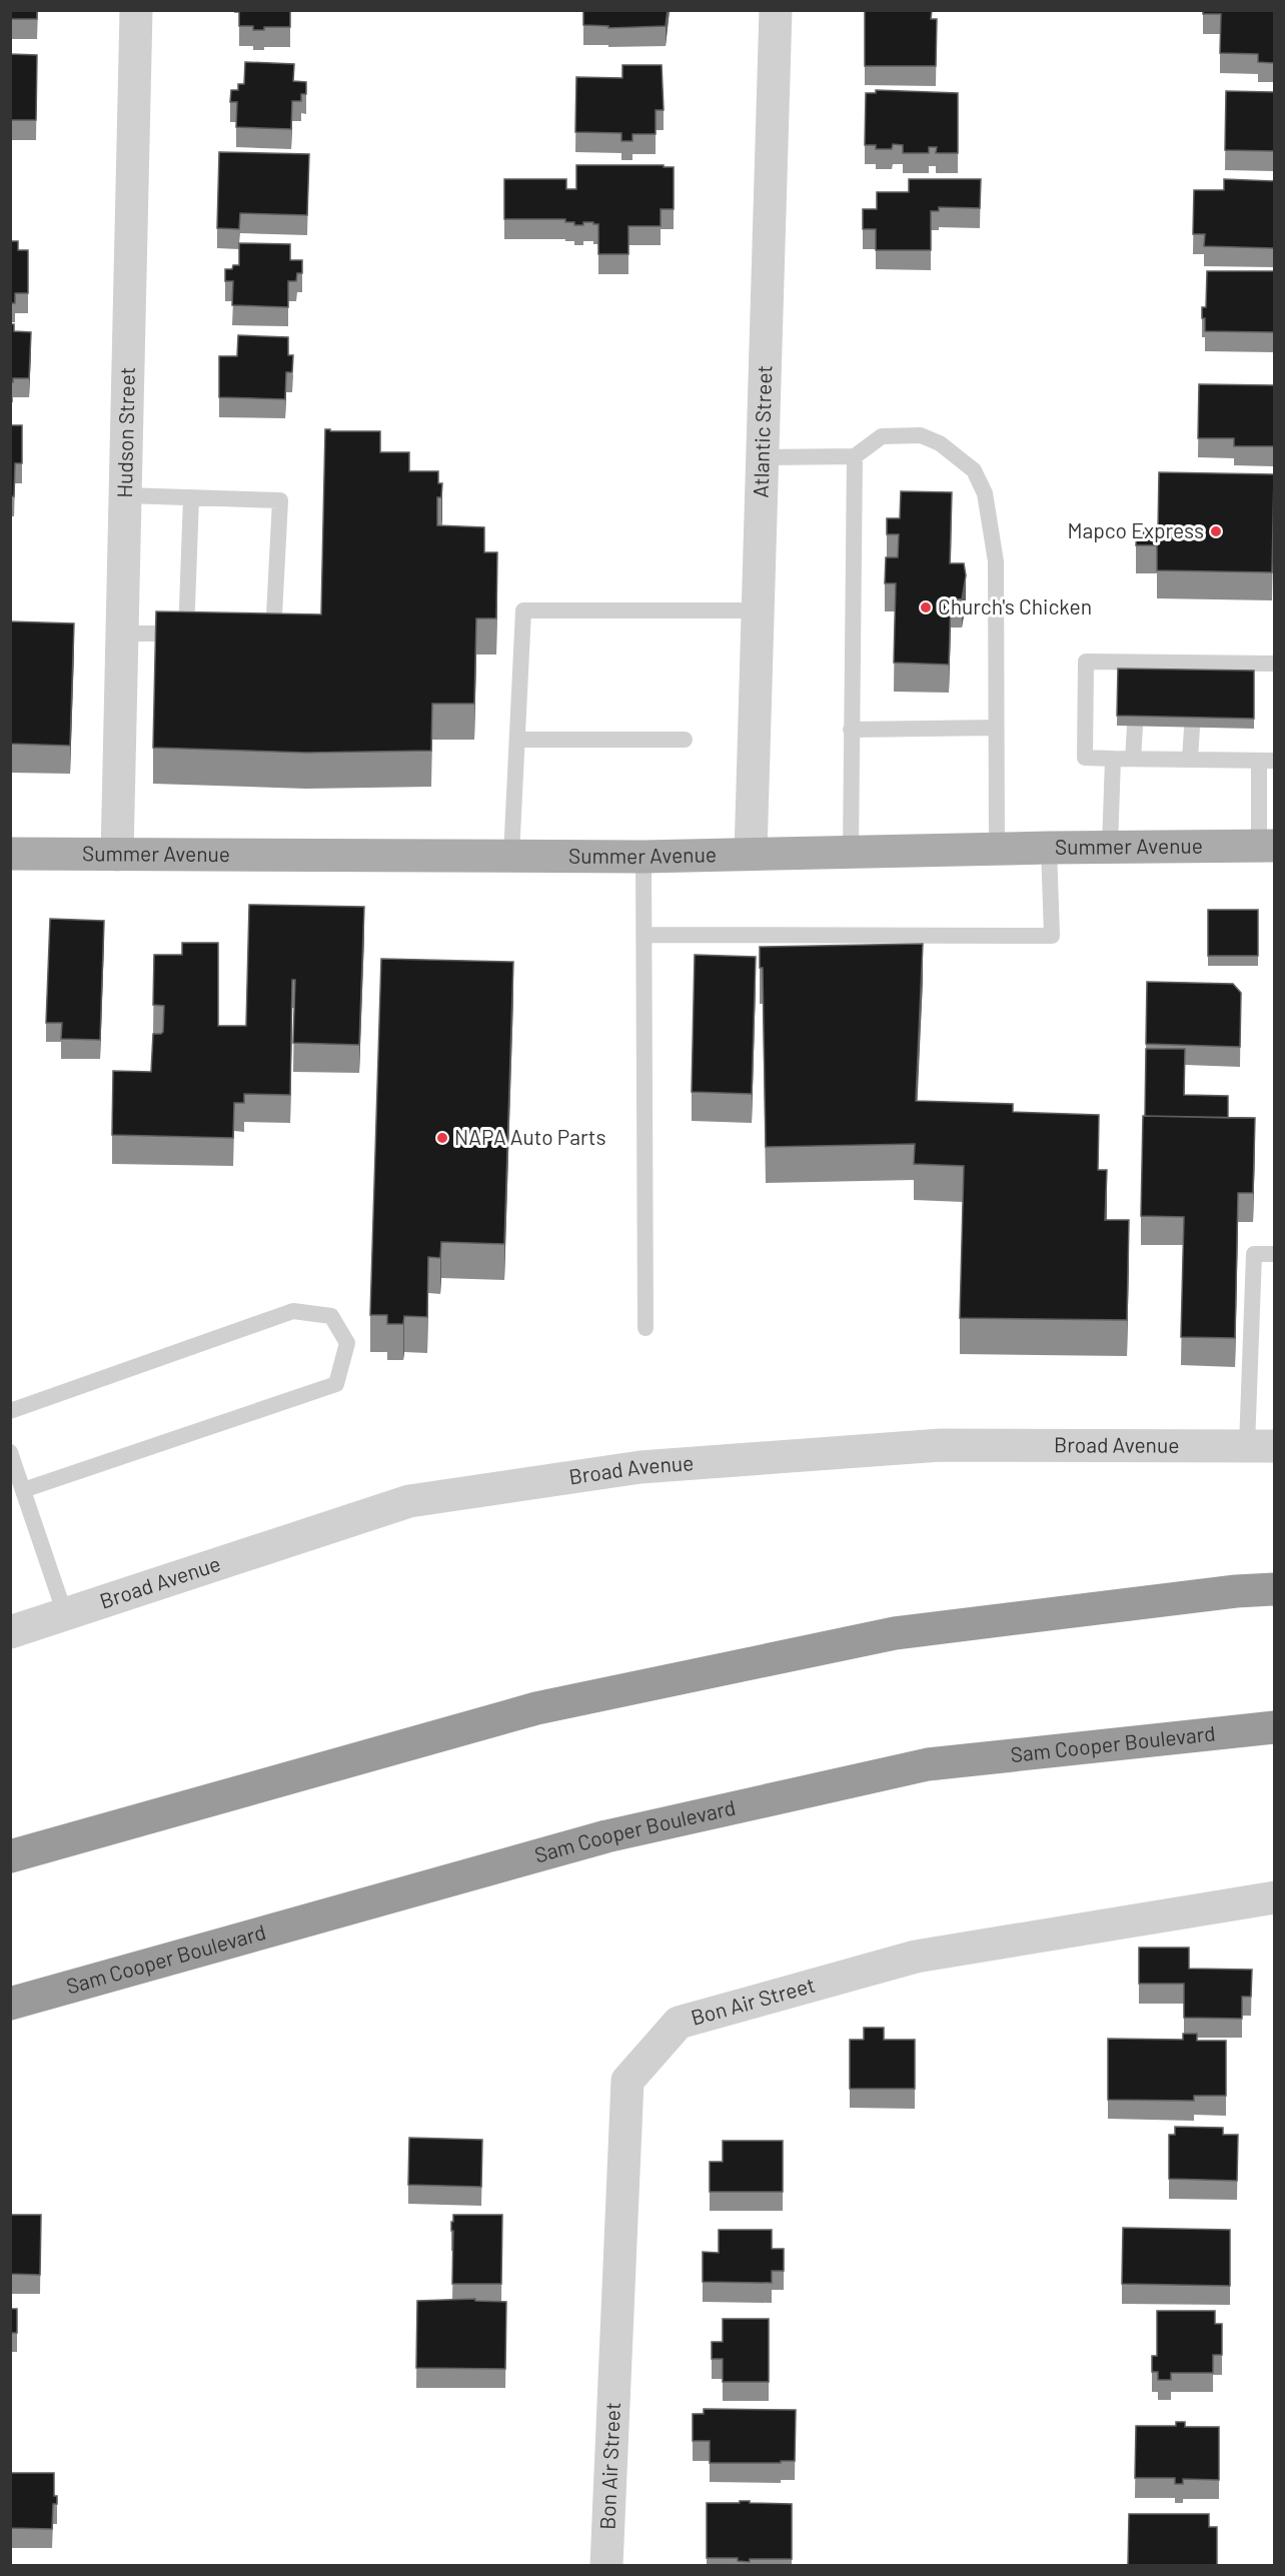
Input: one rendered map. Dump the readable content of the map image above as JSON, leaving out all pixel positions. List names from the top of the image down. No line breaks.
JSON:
{"streets":{"highway":["Sam Cooper Boulevard"],"main road":["Summer Avenue"],"street":["Hudson Street","Atlantic Street","Broad Avenue","Bon Air Street"]},"crossings":[["Hudson Street","Summer Avenue"],["Atlantic Street","Summer Avenue"]],"places":["Mapco Express","Church's Chicken","NAPA Auto Parts"]}
